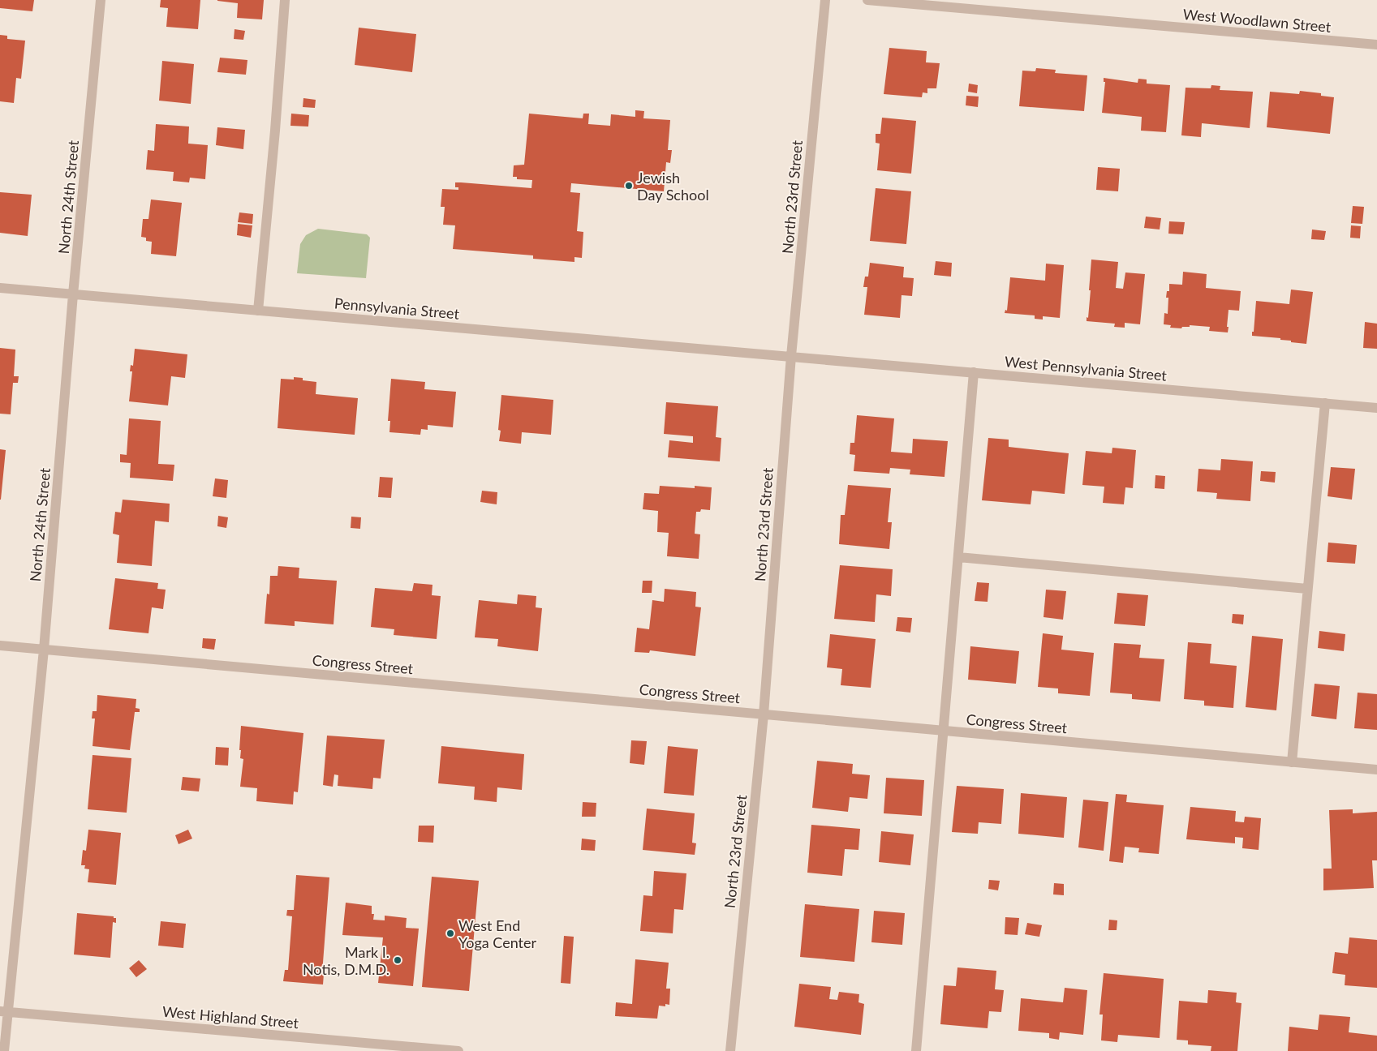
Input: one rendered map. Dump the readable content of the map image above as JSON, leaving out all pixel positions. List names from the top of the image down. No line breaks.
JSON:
{"streets":{"street":["West Woodlawn Street","North 24th Street","North 23rd Street","Pennsylvania Street","West Pennsylvania Street","Congress Street","West Highland Street"]},"crossings":[["North 24th Street","Pennsylvania Street"],["North 24th Street","Congress Street"],["North 24th Street","West Highland Street"],["North 23rd Street","Pennsylvania Street"],["North 23rd Street","West Pennsylvania Street"],["North 23rd Street","Congress Street"],["Pennsylvania Street","West Pennsylvania Street"]],"places":["Jewish Day School","West End Yoga Center","Mark I. Notis, D.M.D."]}
